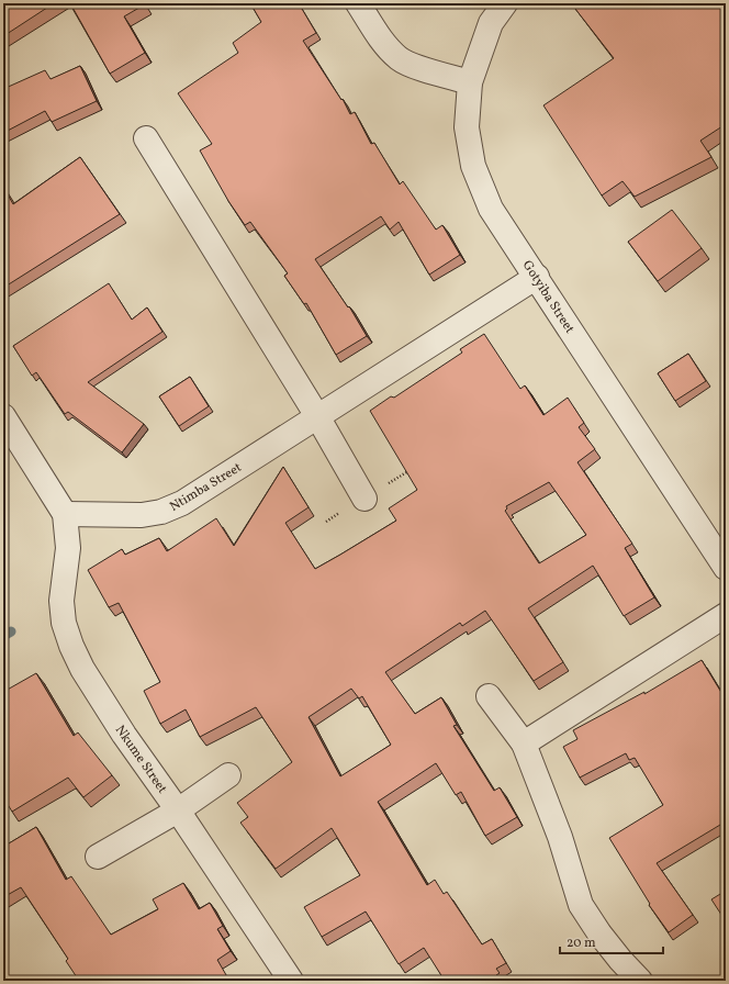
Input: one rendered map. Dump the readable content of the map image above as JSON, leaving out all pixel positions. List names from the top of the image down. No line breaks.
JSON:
{"streets":{"street":["Gotyiba Street","Ntimba Street","Nkume Street"]},"crossings":[["Gotyiba Street","Ntimba Street"],["Ntimba Street","Nkume Street"]],"scale_bar":"20 m"}
